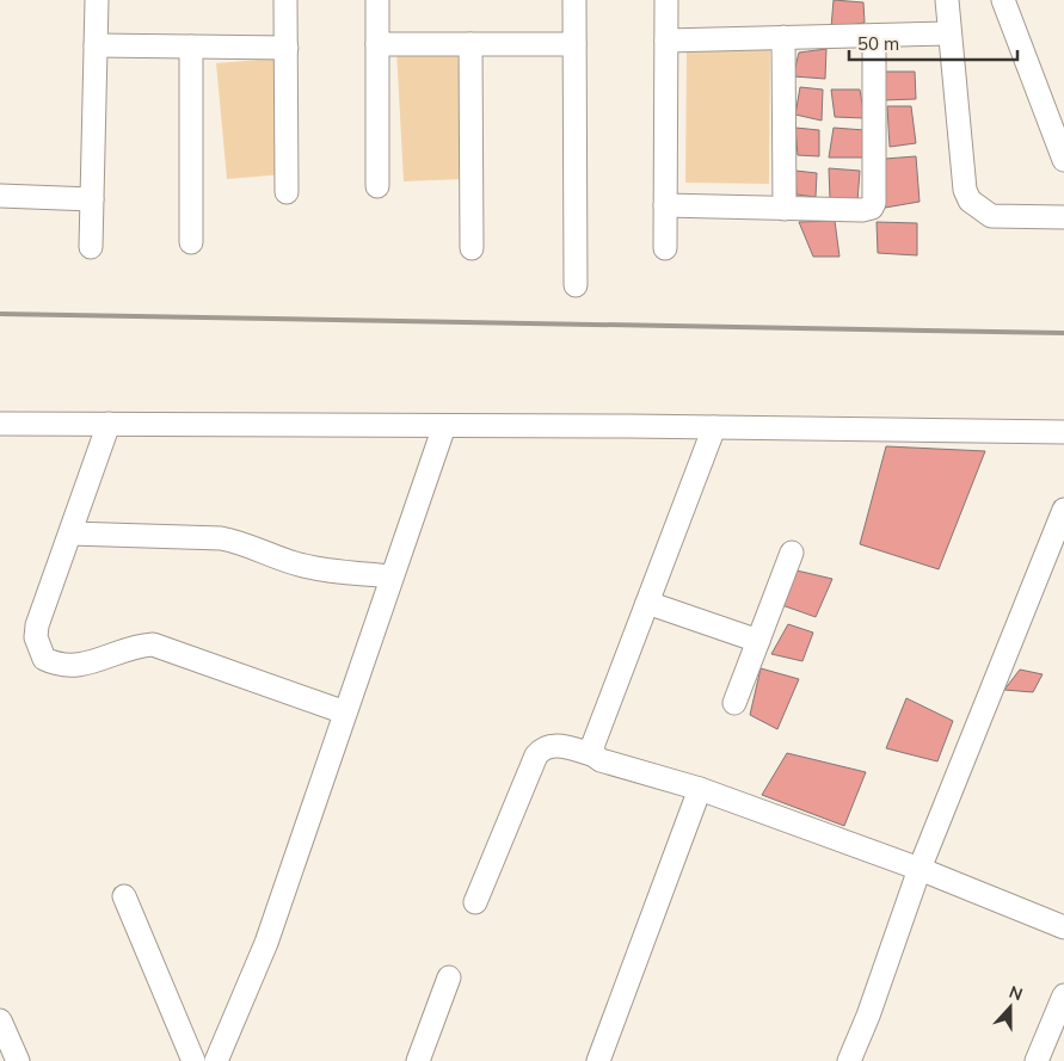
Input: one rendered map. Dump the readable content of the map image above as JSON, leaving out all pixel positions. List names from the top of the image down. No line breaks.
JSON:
{"scale_bar":"50 m","north":"top"}
